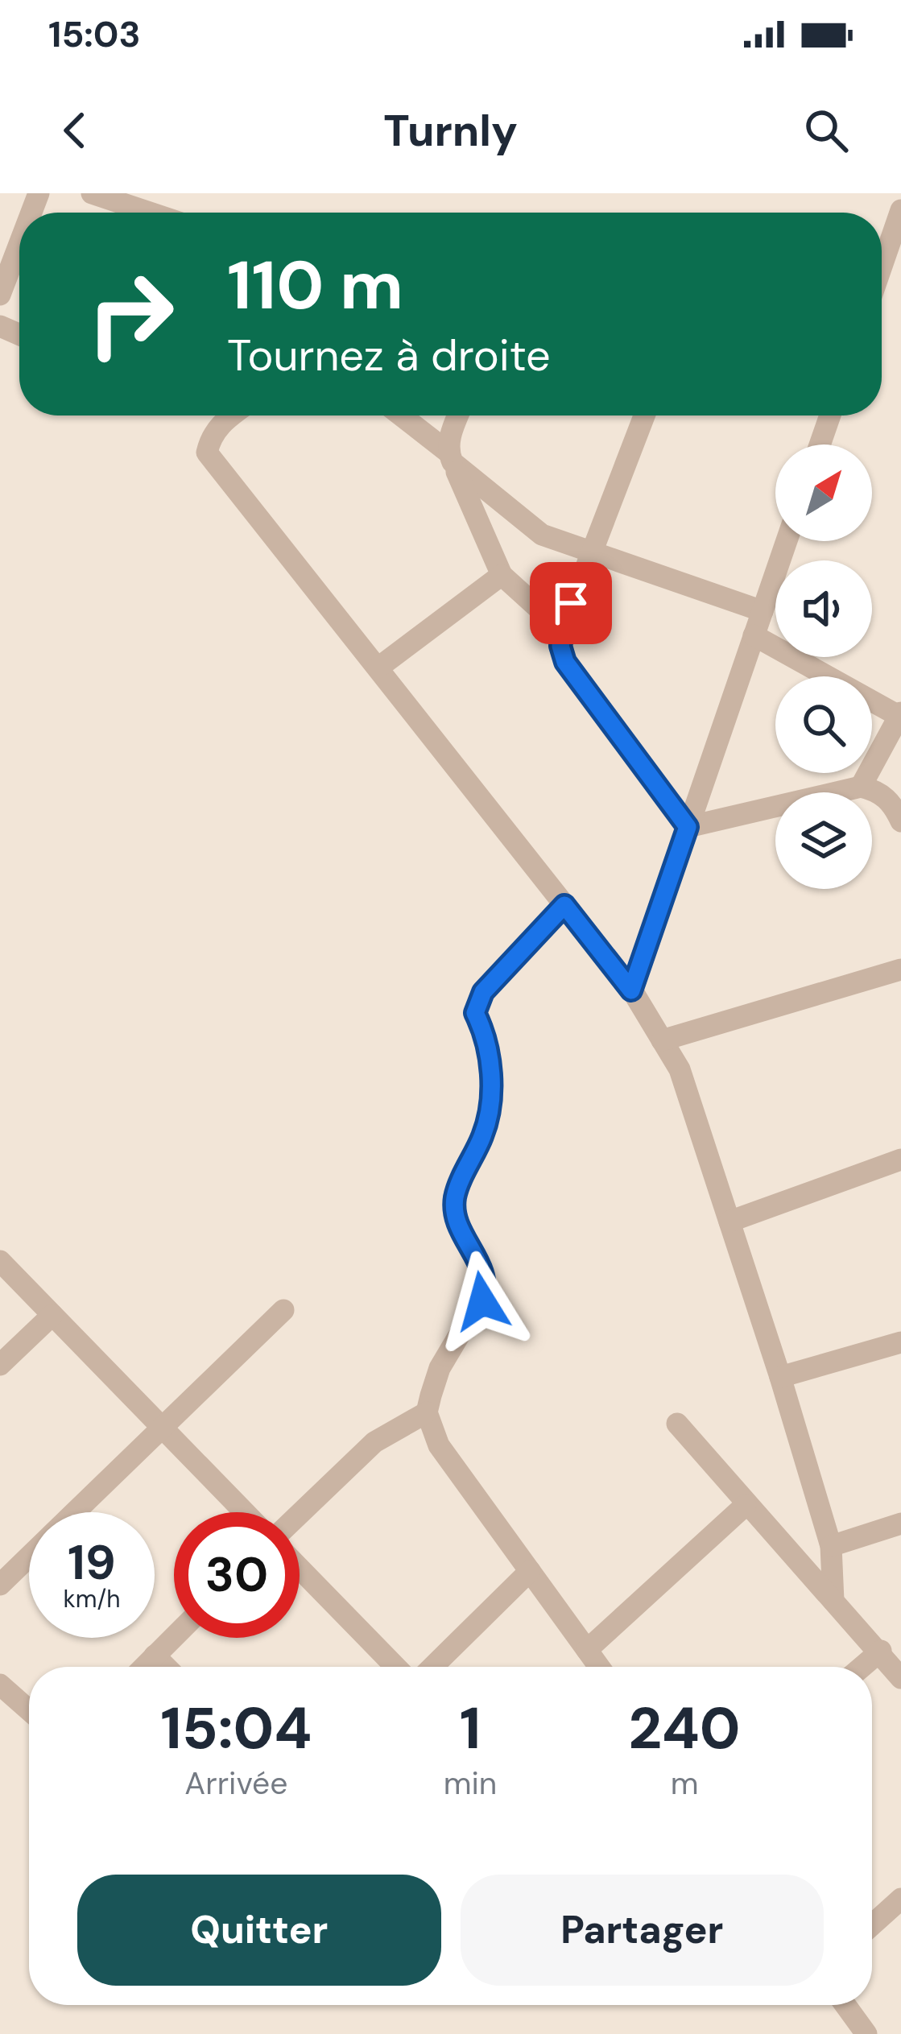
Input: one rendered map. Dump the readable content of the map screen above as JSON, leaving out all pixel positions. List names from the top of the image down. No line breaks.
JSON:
{"north":"top right","page":{"status":"15:03","header":"Turnly","turn":["110 m","Tournez à droite"],"speed":"19 km/h","limit":"30","eta":["15:04","Arrivée","1","min","240","m"],"buttons":["Quitter","Partager"]}}
